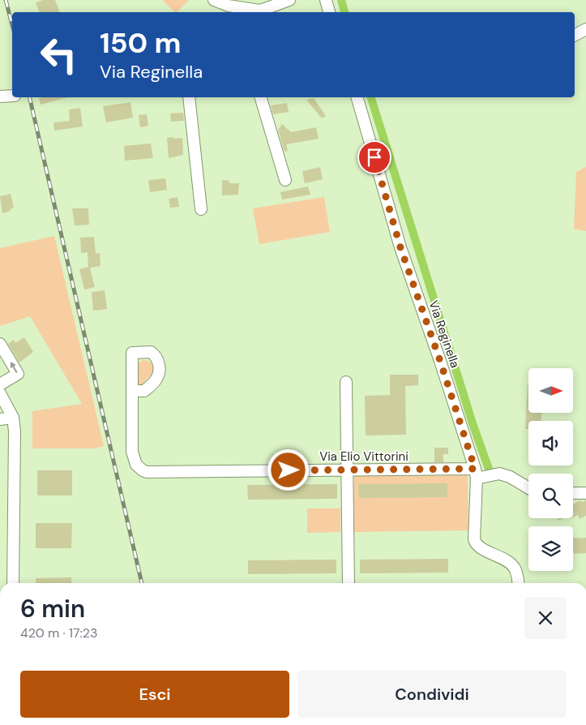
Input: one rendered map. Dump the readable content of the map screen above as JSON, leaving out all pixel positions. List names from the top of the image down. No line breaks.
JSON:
{"streets":{"street":["Via Reginella","Via Elio Vittorini"]},"crossings":[["Via Reginella","Via Elio Vittorini"]],"north":"right","page":{"turn":["150 m","Via Reginella"],"heading":["6 min","420 m · 17:23"],"buttons":["Esci","Condividi"]}}
